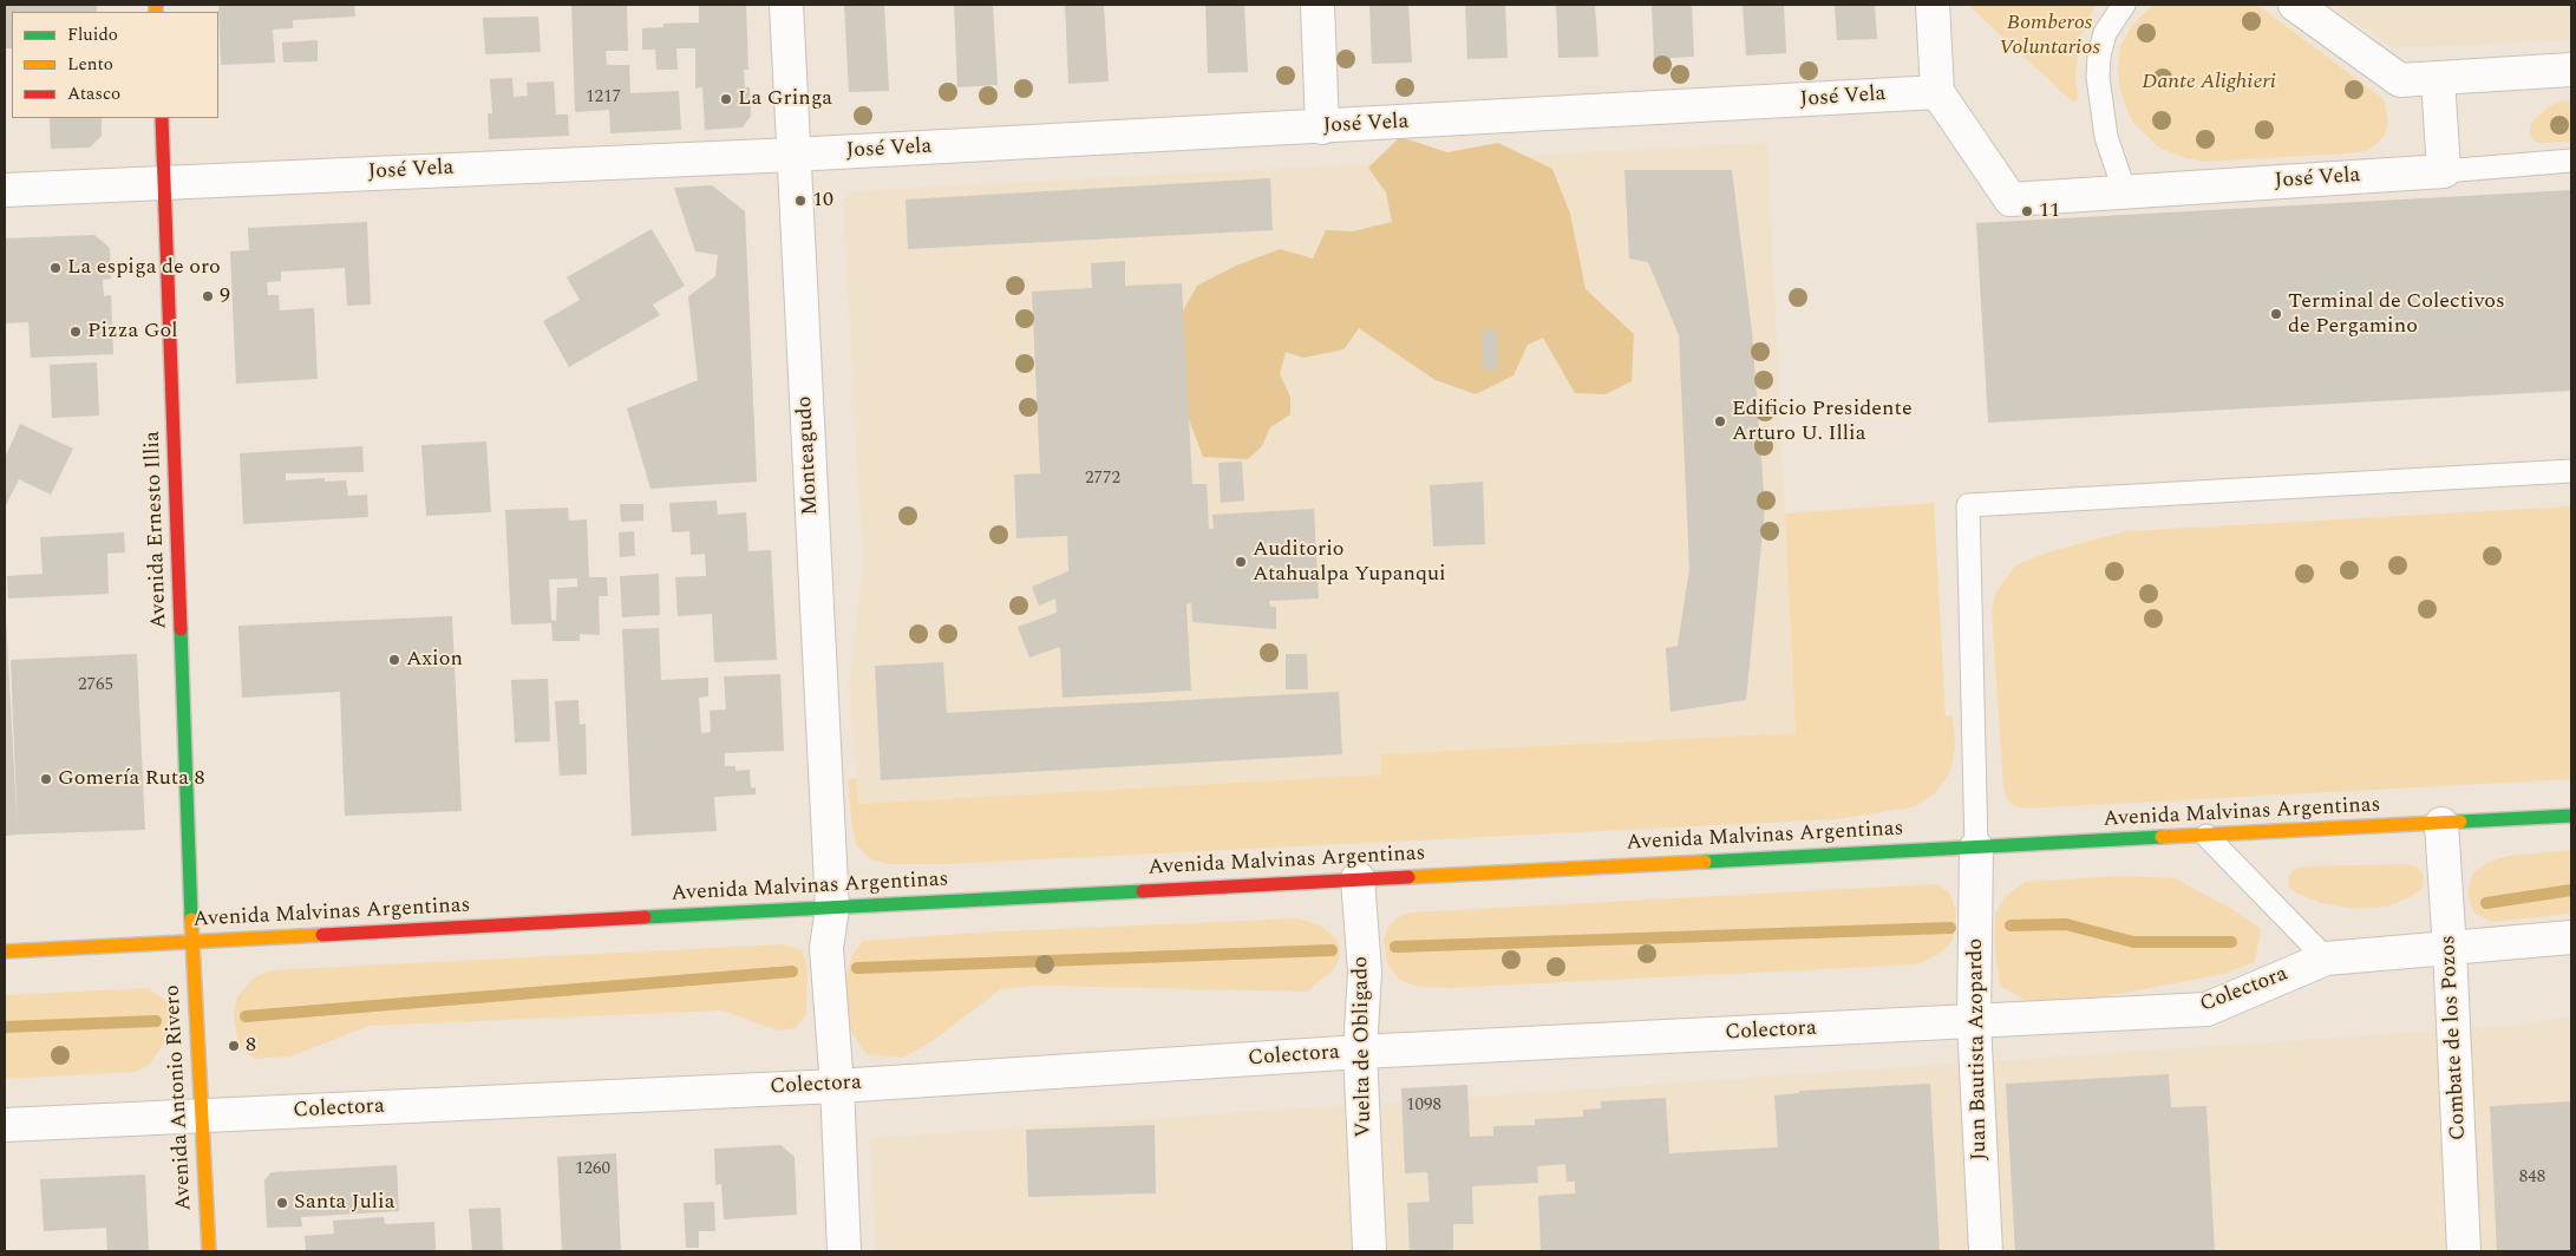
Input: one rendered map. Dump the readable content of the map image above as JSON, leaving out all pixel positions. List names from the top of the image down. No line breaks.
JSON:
{"streets":{"main road":["Avenida Ernesto Illia","Avenida Malvinas Argentinas","Avenida Antonio Rivero"],"street":["José Vela","Monteagudo","Colectora","Combate de los Pozos","Vuelta de Obligado","Juan Bautista Azopardo"]},"crossings":[["José Vela","Monteagudo"],["José Vela","Avenida Ernesto Illia"],["Monteagudo","Avenida Malvinas Argentinas"],["Monteagudo","Colectora"],["Avenida Ernesto Illia","Avenida Malvinas Argentinas"],["Avenida Ernesto Illia","Avenida Antonio Rivero"],["Avenida Malvinas Argentinas","Combate de los Pozos"],["Avenida Malvinas Argentinas","Vuelta de Obligado"],["Avenida Malvinas Argentinas","Juan Bautista Azopardo"],["Avenida Malvinas Argentinas","Avenida Antonio Rivero"],["Colectora","Combate de los Pozos"],["Colectora","Vuelta de Obligado"],["Colectora","Juan Bautista Azopardo"],["Colectora","Avenida Antonio Rivero"]],"parks":["Bomberos Voluntarios","Dante Alighieri"],"places":["La Gringa","10","11","La espiga de oro","9","Terminal de Colectivos de Pergamino","Pizza Gol","Edificio Presidente Arturo U. Illia","Auditorio Atahualpa Yupanqui","Axion","Gomería Ruta 8","8","Santa Julia"],"house_numbers":["1217","2772","2765","1098","1260","848"],"legend":["Fluido","Lento","Atasco"]}
